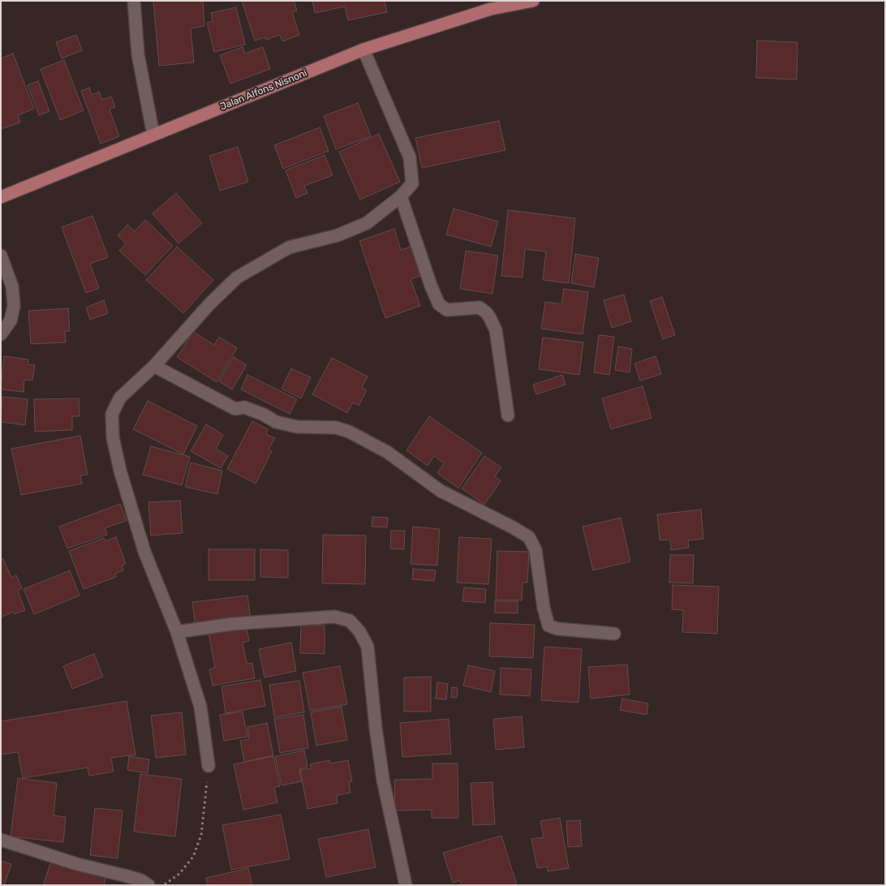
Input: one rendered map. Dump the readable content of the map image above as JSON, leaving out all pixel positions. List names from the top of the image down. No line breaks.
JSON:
{"streets":{"main road":["Jalan Alfons Nisnoni"]}}
